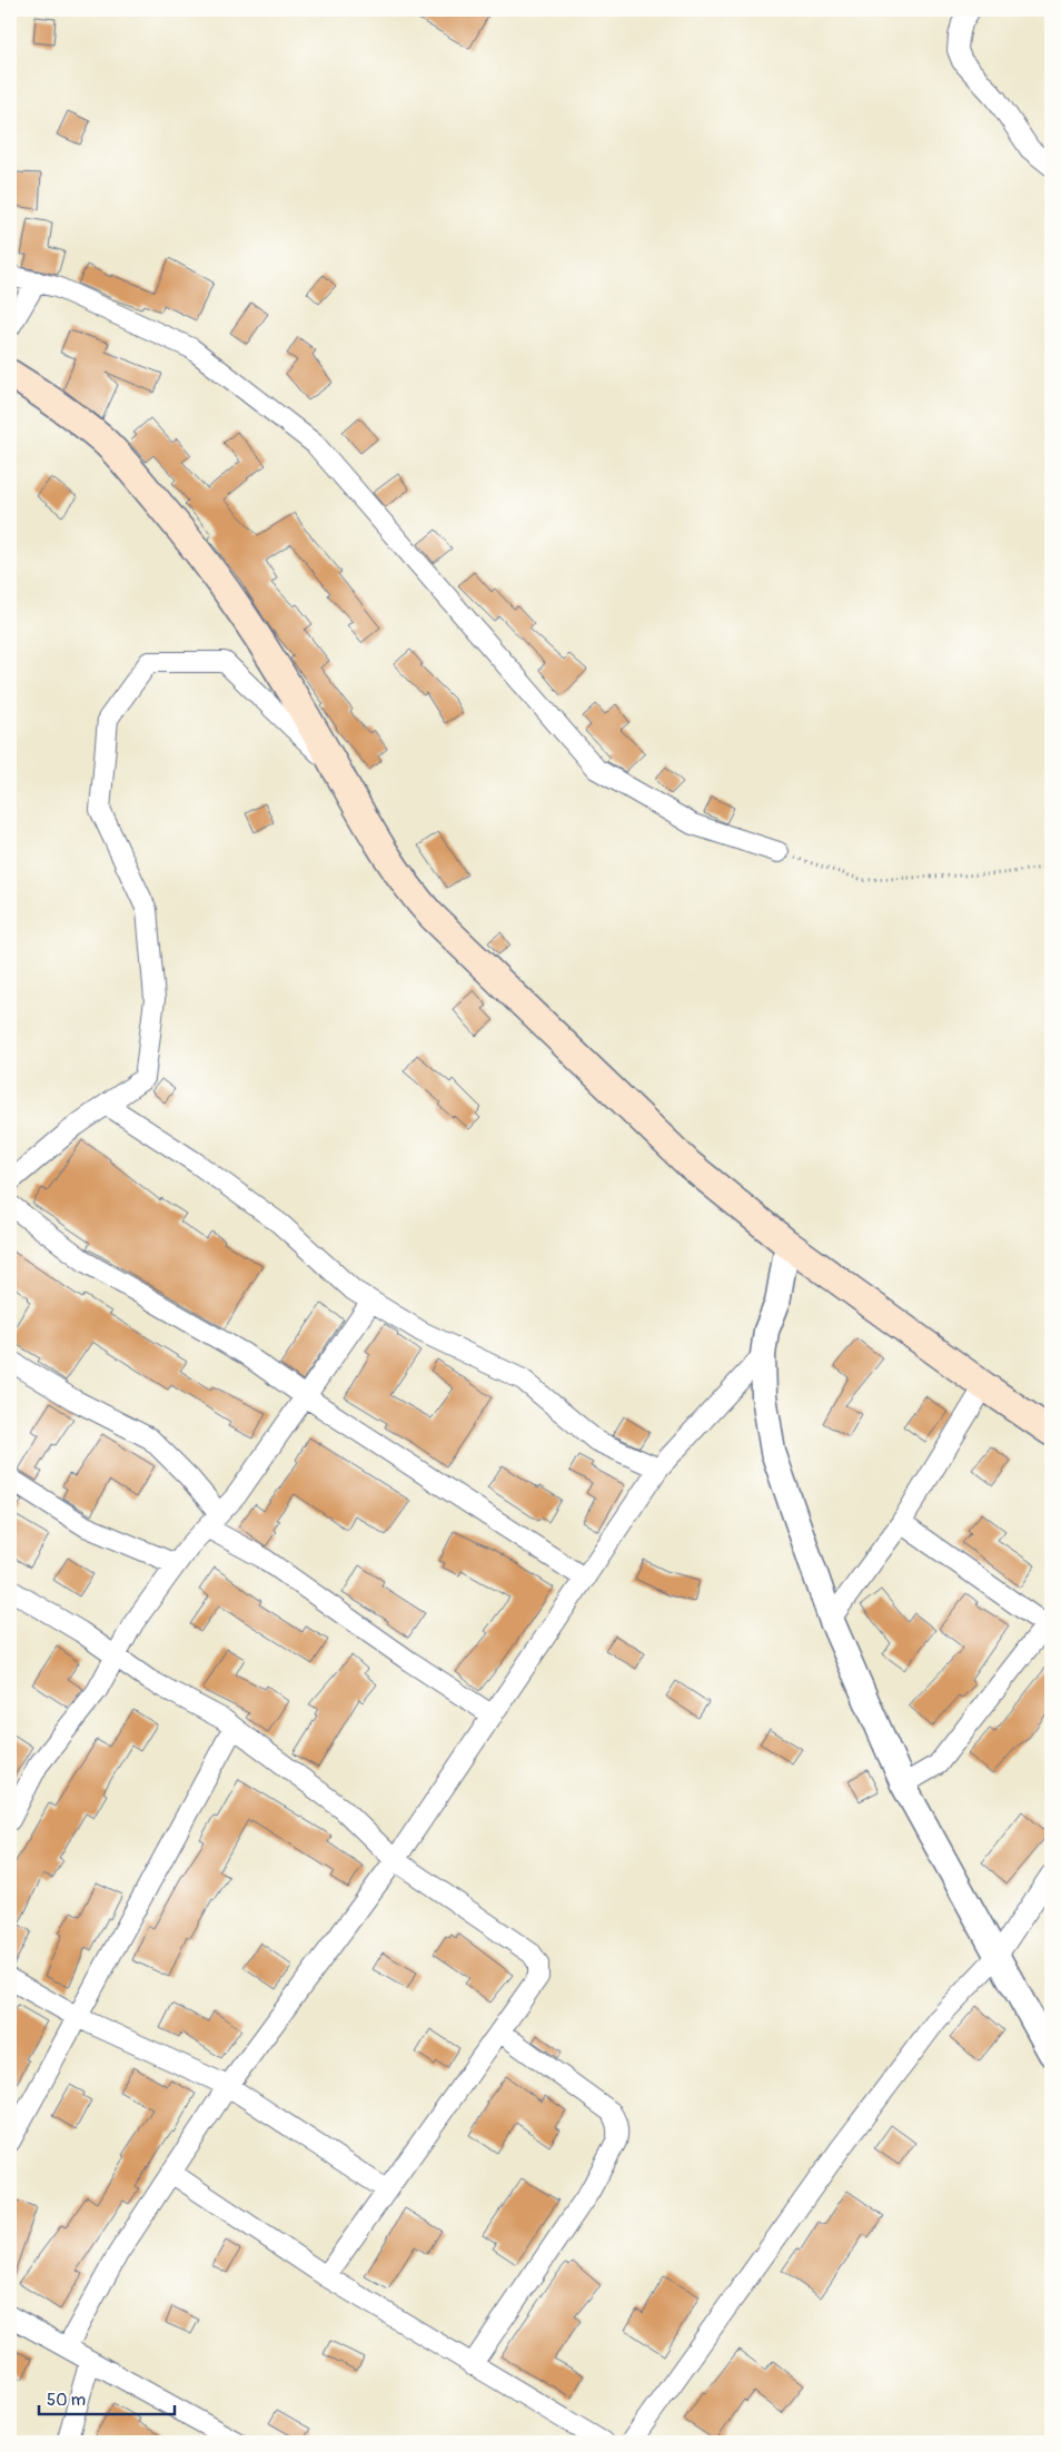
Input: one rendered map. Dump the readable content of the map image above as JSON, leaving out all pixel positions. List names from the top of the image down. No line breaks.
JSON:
{"scale_bar":"50 m"}
